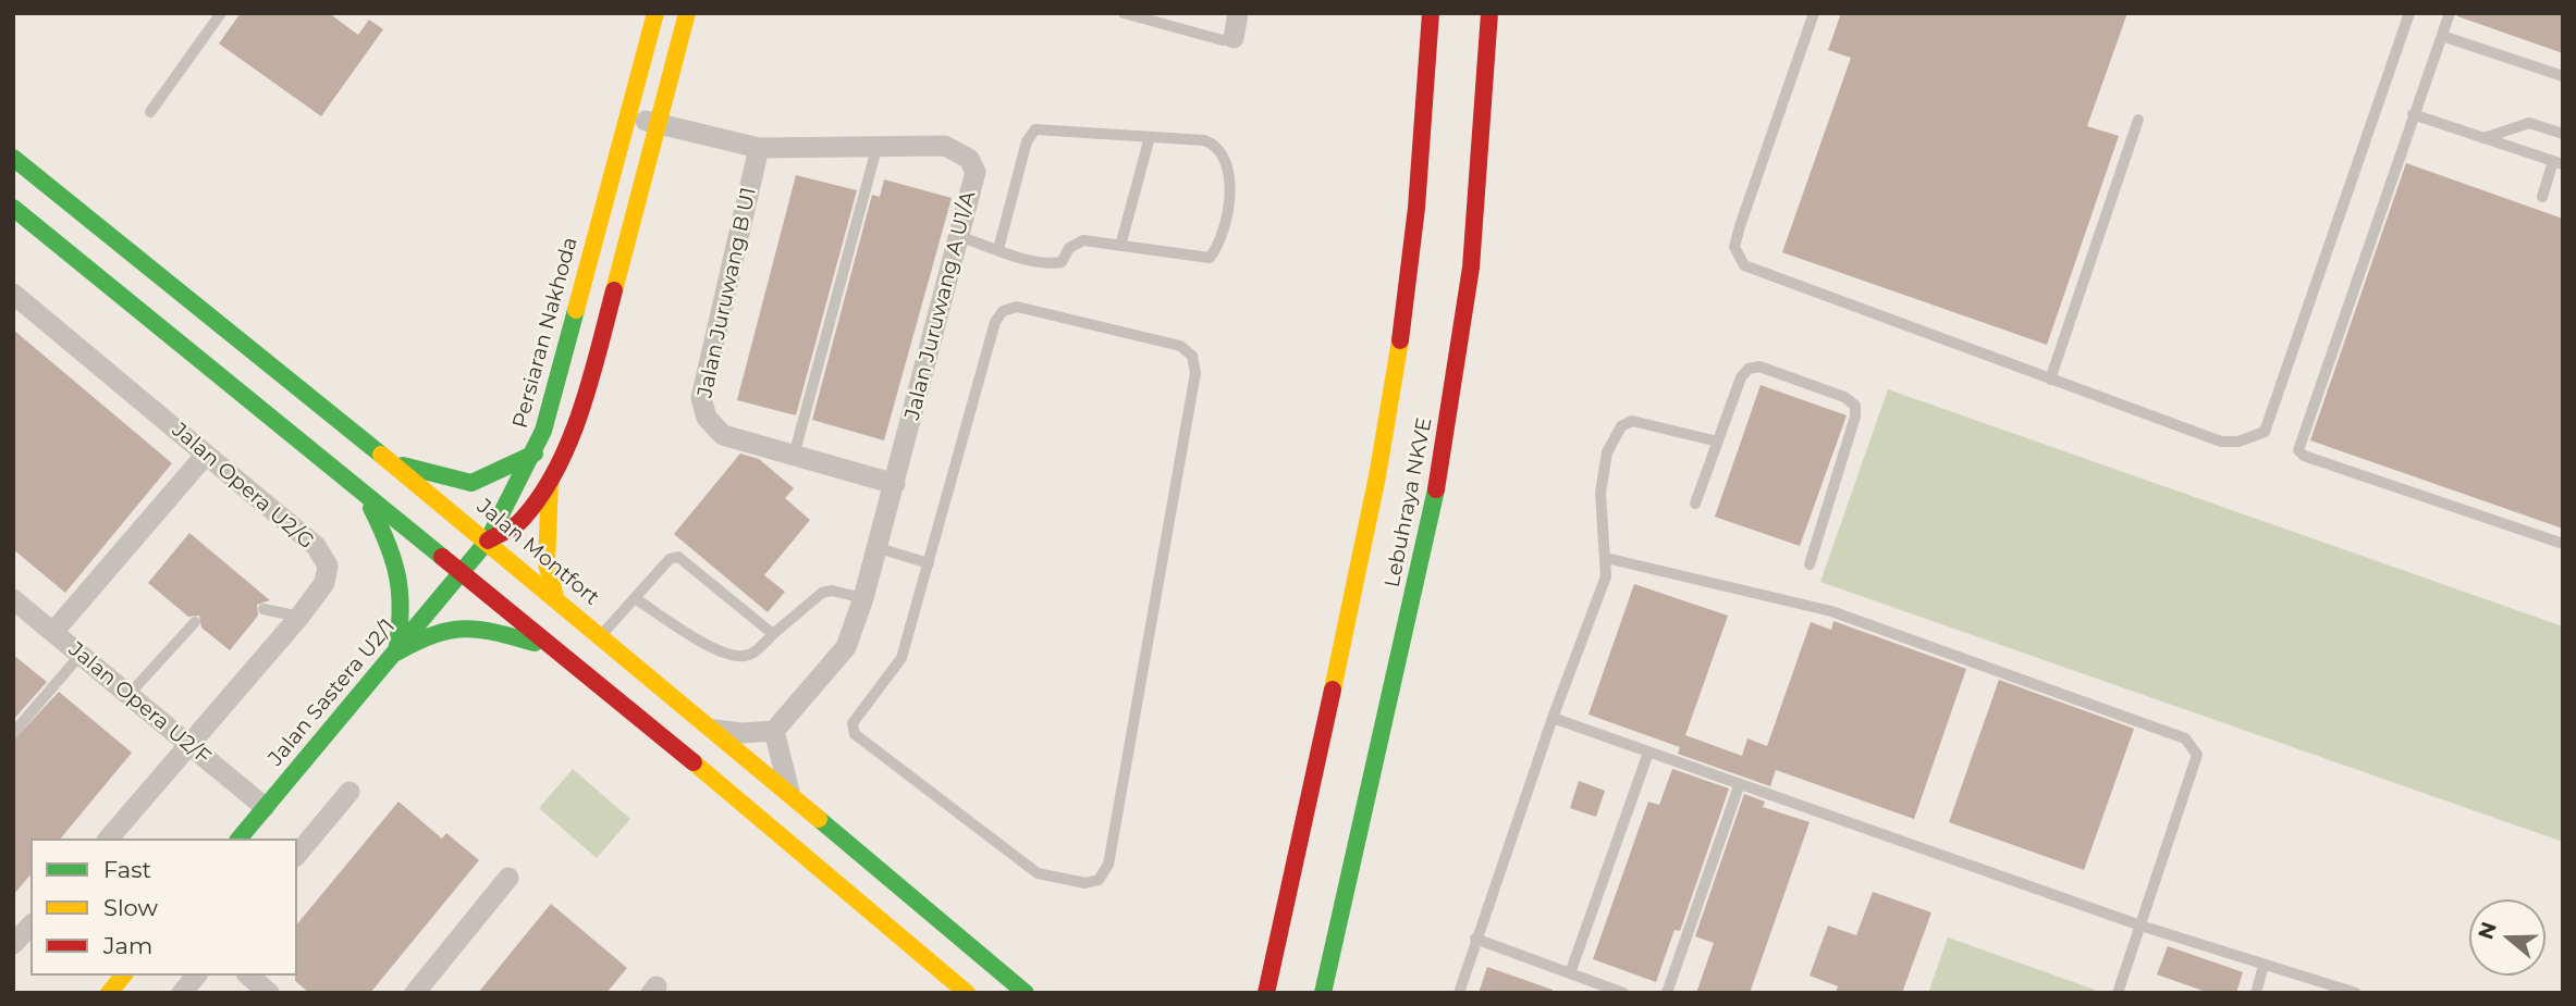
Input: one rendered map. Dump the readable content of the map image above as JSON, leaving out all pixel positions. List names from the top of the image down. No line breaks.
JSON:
{"streets":{"main road":["Persiaran Nakhoda","Lebuhraya NKVE","Jalan Montfort","Jalan Sastera U2/1"],"street":["Jalan Juruwang B U1","Jalan Juruwang A U1/A","Jalan Opera U2/G","Jalan Opera U2/F"]},"crossings":[["Jalan Juruwang B U1","Jalan Juruwang A U1/A"],["Jalan Juruwang A U1/A","Persiaran Nakhoda"],["Persiaran Nakhoda","Jalan Montfort"],["Persiaran Nakhoda","Jalan Sastera U2/1"],["Jalan Opera U2/G","Jalan Opera U2/F"],["Jalan Montfort","Jalan Sastera U2/1"],["Jalan Sastera U2/1","Jalan Opera U2/F"]],"legend":["Fast","Slow","Jam"],"north":"left"}
